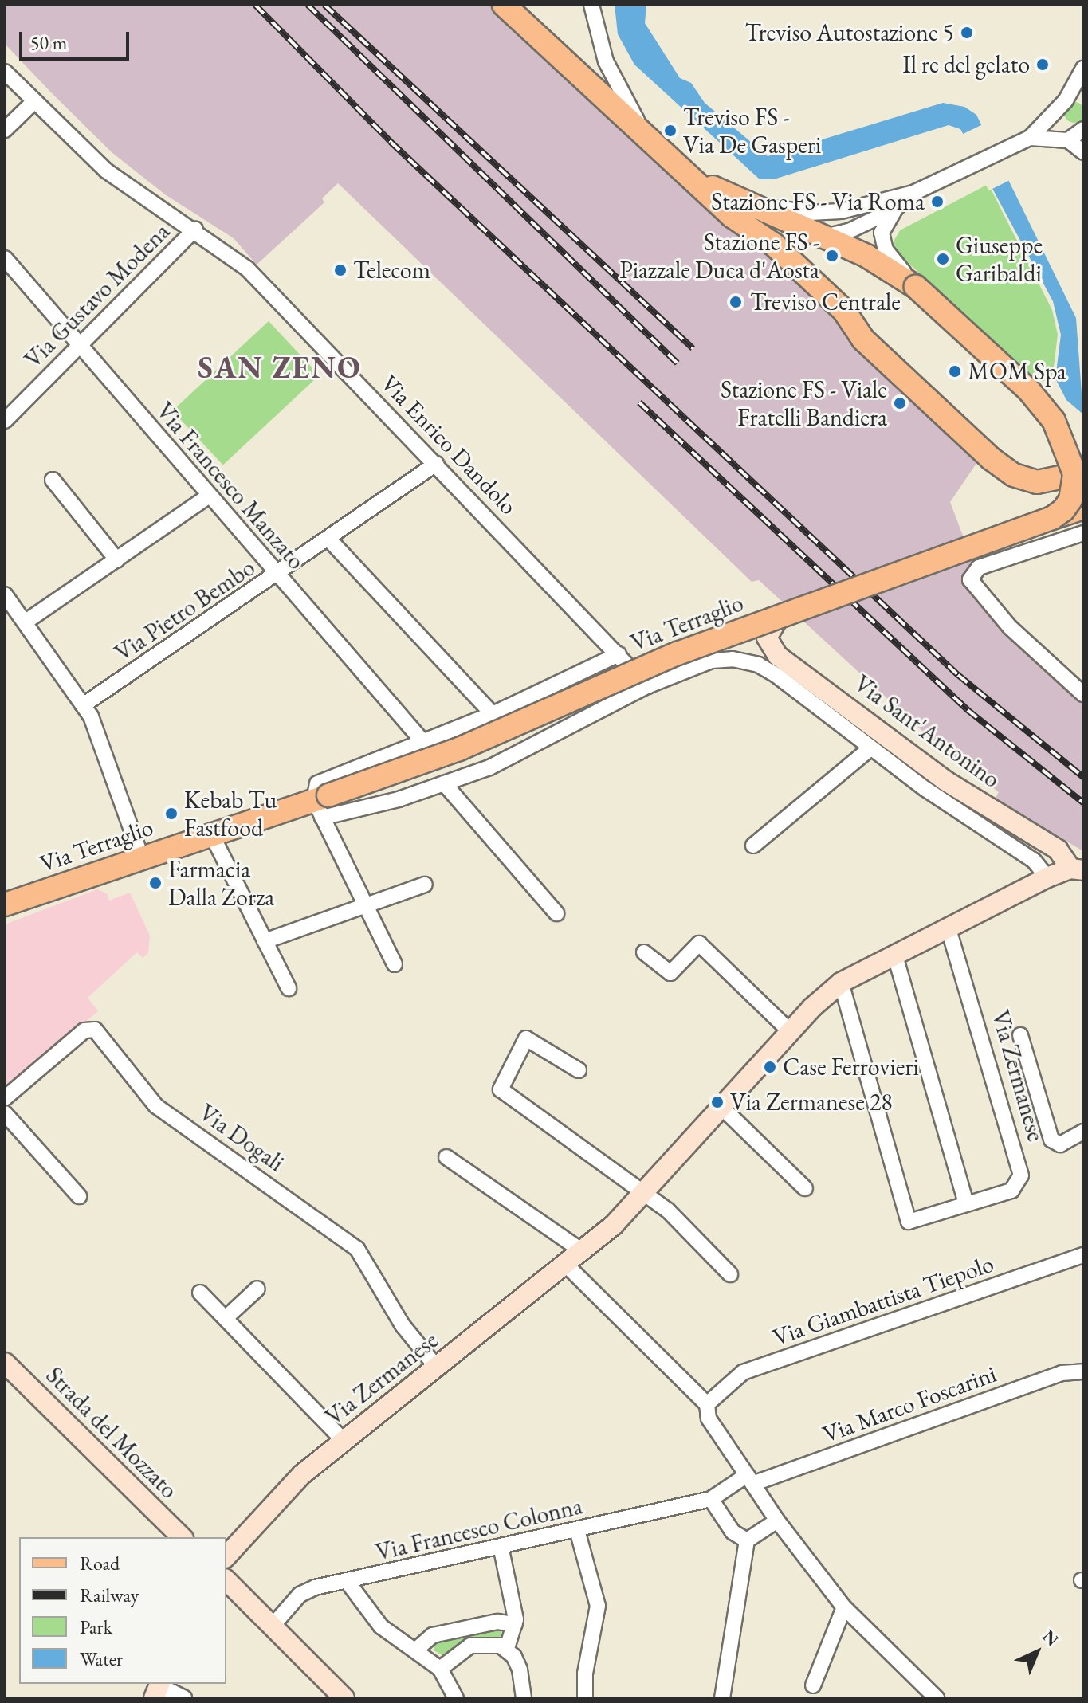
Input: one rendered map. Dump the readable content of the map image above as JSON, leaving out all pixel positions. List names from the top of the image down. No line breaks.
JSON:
{"streets":{"main road":["Via Terraglio"],"street":["Via Gustavo Modena","Via Enrico Dandolo","Via Francesco Manzato","Via Pietro Bembo","Via Sant'Antonino","Via Zermanese","Via Dogali","Via Giambattista Tiepolo","Via Marco Foscarini","Strada del Mozzato","Via Francesco Colonna"]},"crossings":[["Via Gustavo Modena","Via Enrico Dandolo"],["Via Gustavo Modena","Via Francesco Manzato"],["Via Enrico Dandolo","Via Pietro Bembo"],["Via Enrico Dandolo","Via Terraglio"],["Via Francesco Manzato","Via Pietro Bembo"],["Via Francesco Manzato","Via Terraglio"],["Via Terraglio","Via Sant'Antonino"],["Via Terraglio","Via Zermanese"],["Via Sant'Antonino","Via Zermanese"],["Via Zermanese","Via Dogali"],["Via Marco Foscarini","Via Francesco Colonna"]],"districts":["SAN ZENO"],"places":["Treviso Autostazione 5","Il re del gelato","Treviso FS - Via De Gasperi","Stazione FS - Via Roma","Stazione FS - Piazzale Duca d'Aosta","Giuseppe Garibaldi","Telecom","Treviso Centrale","MOM Spa","Stazione FS - Viale Fratelli Bandiera","Kebab Tu Fastfood","Farmacia Dalla Zorza","Case Ferrovieri","Via Zermanese 28"],"legend":["Road","Railway","Park","Water"],"scale_bar":"50 m","north":"top right"}
